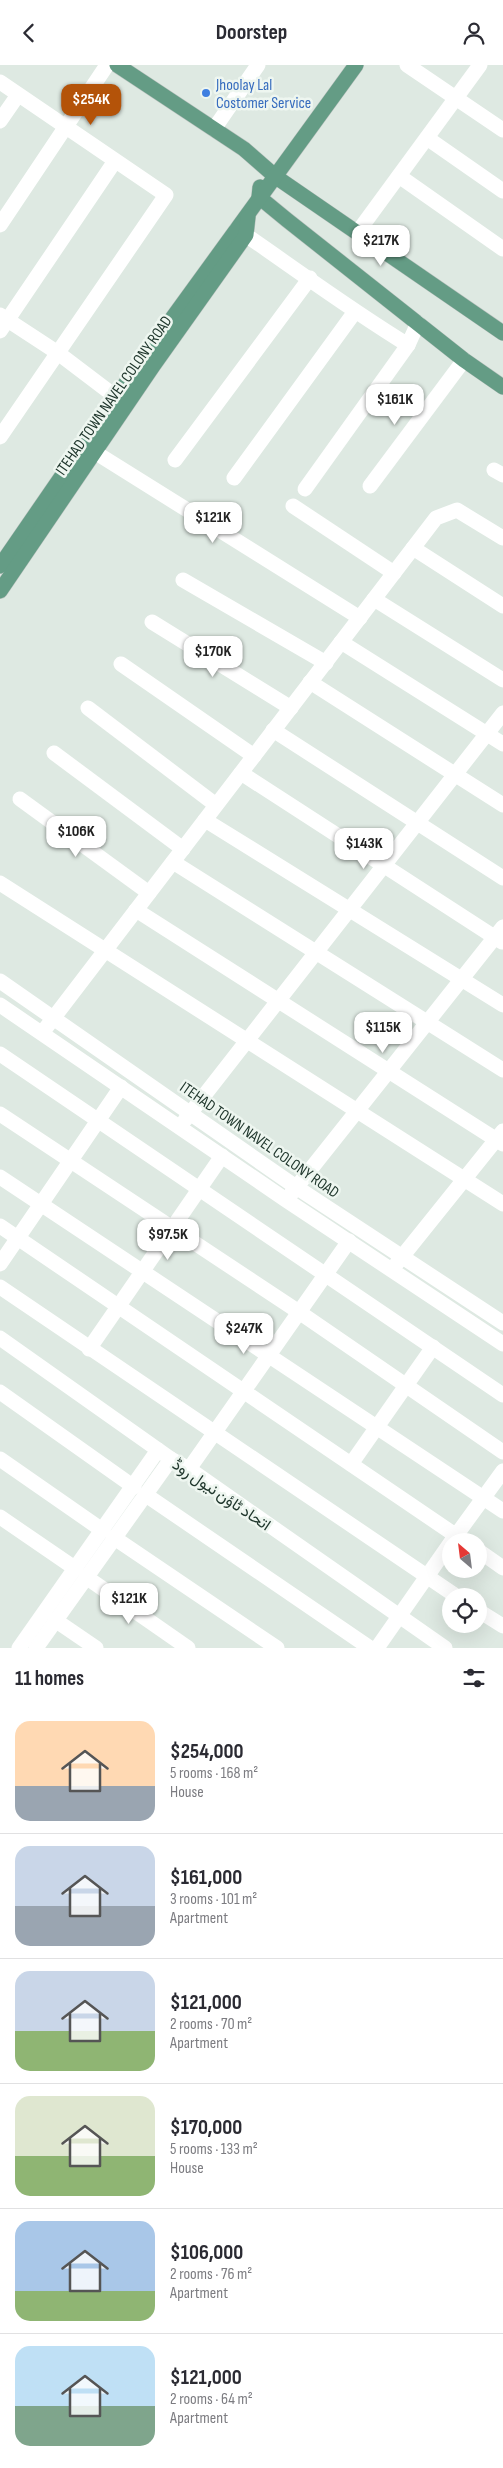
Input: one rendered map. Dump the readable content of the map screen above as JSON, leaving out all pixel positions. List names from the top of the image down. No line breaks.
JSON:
{"streets":{"main road":["ITEHAD TOWN NAVEL COLONY ROAD"],"street":["اتحاد ٹاؤن نیول روڈ"]},"places":["Jhoolay Lal Costomer Service"],"north":"top left","page":{"header":"Doorstep","price":["$254K","$217K","$161K","$121K","$170K","$106K","$143K","$115K","$97.5K","$247K","$121K"],"heading":"11 homes","list":[{"name":"$254,000","note":"5 rooms · 168 m² · House"},{"name":"$161,000","note":"3 rooms · 101 m² · Apartment"},{"name":"$121,000","note":"2 rooms · 70 m² · Apartment"},{"name":"$170,000","note":"5 rooms · 133 m² · House"},{"name":"$106,000","note":"2 rooms · 76 m² · Apartment"},{"name":"$121,000","note":"2 rooms · 64 m² · Apartment"}]}}
